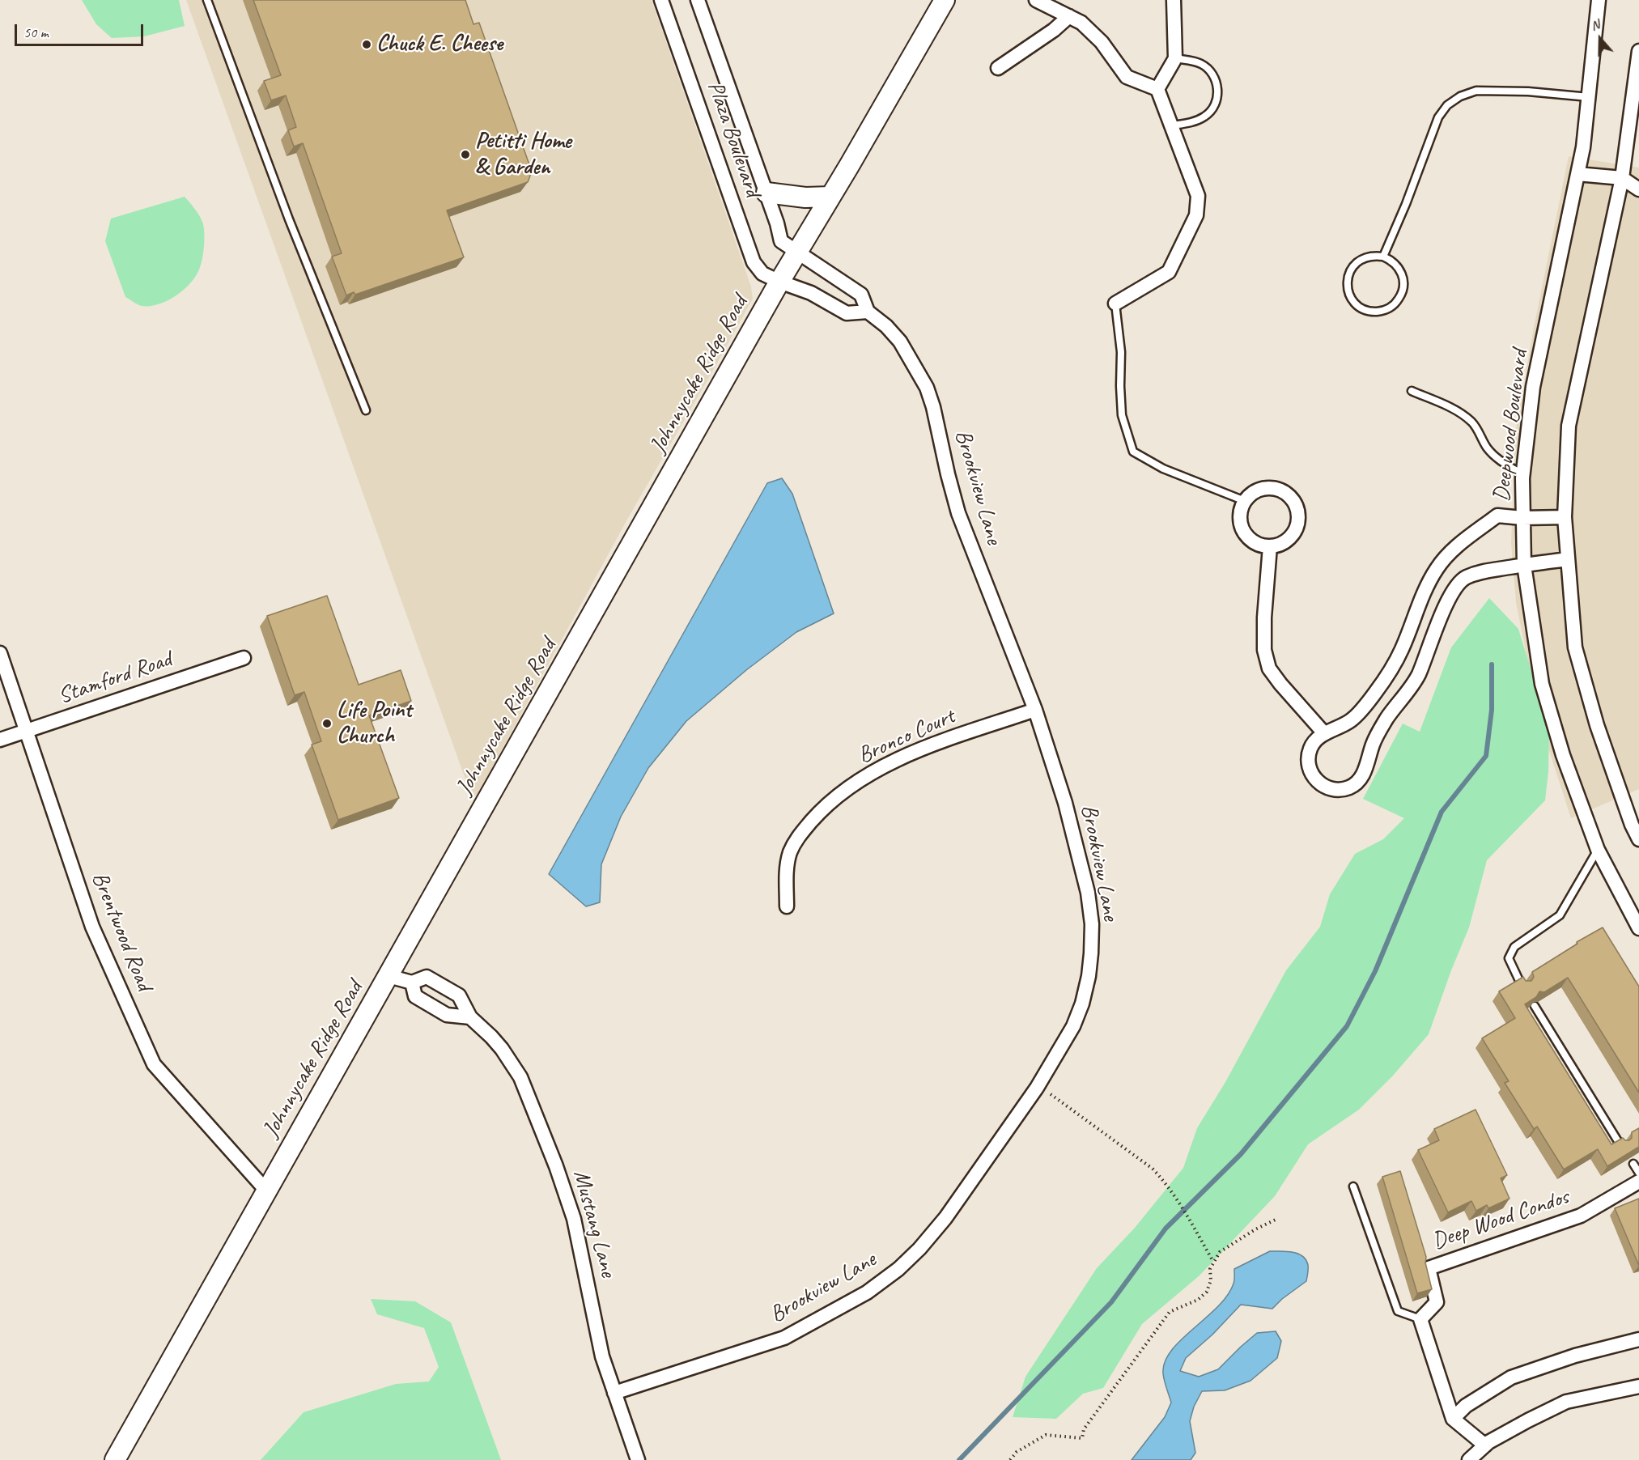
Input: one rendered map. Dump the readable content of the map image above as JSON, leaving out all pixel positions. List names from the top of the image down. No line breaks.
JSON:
{"streets":{"main road":["Johnnycake Ridge Road"],"street":["Plaza Boulevard","Deepwood Boulevard","Brookview Lane","Stamford Road","Bronco Court","Brentwood Road","Deep Wood Condos","Mustang Lane"]},"crossings":[["Plaza Boulevard","Johnnycake Ridge Road"],["Plaza Boulevard","Brookview Lane"],["Johnnycake Ridge Road","Brookview Lane"],["Johnnycake Ridge Road","Brentwood Road"],["Johnnycake Ridge Road","Mustang Lane"],["Brookview Lane","Bronco Court"],["Brookview Lane","Mustang Lane"],["Stamford Road","Brentwood Road"]],"places":["Chuck E. Cheese","Petitti Home & Garden","Life Point Church"],"scale_bar":"50 m","north":"top"}
